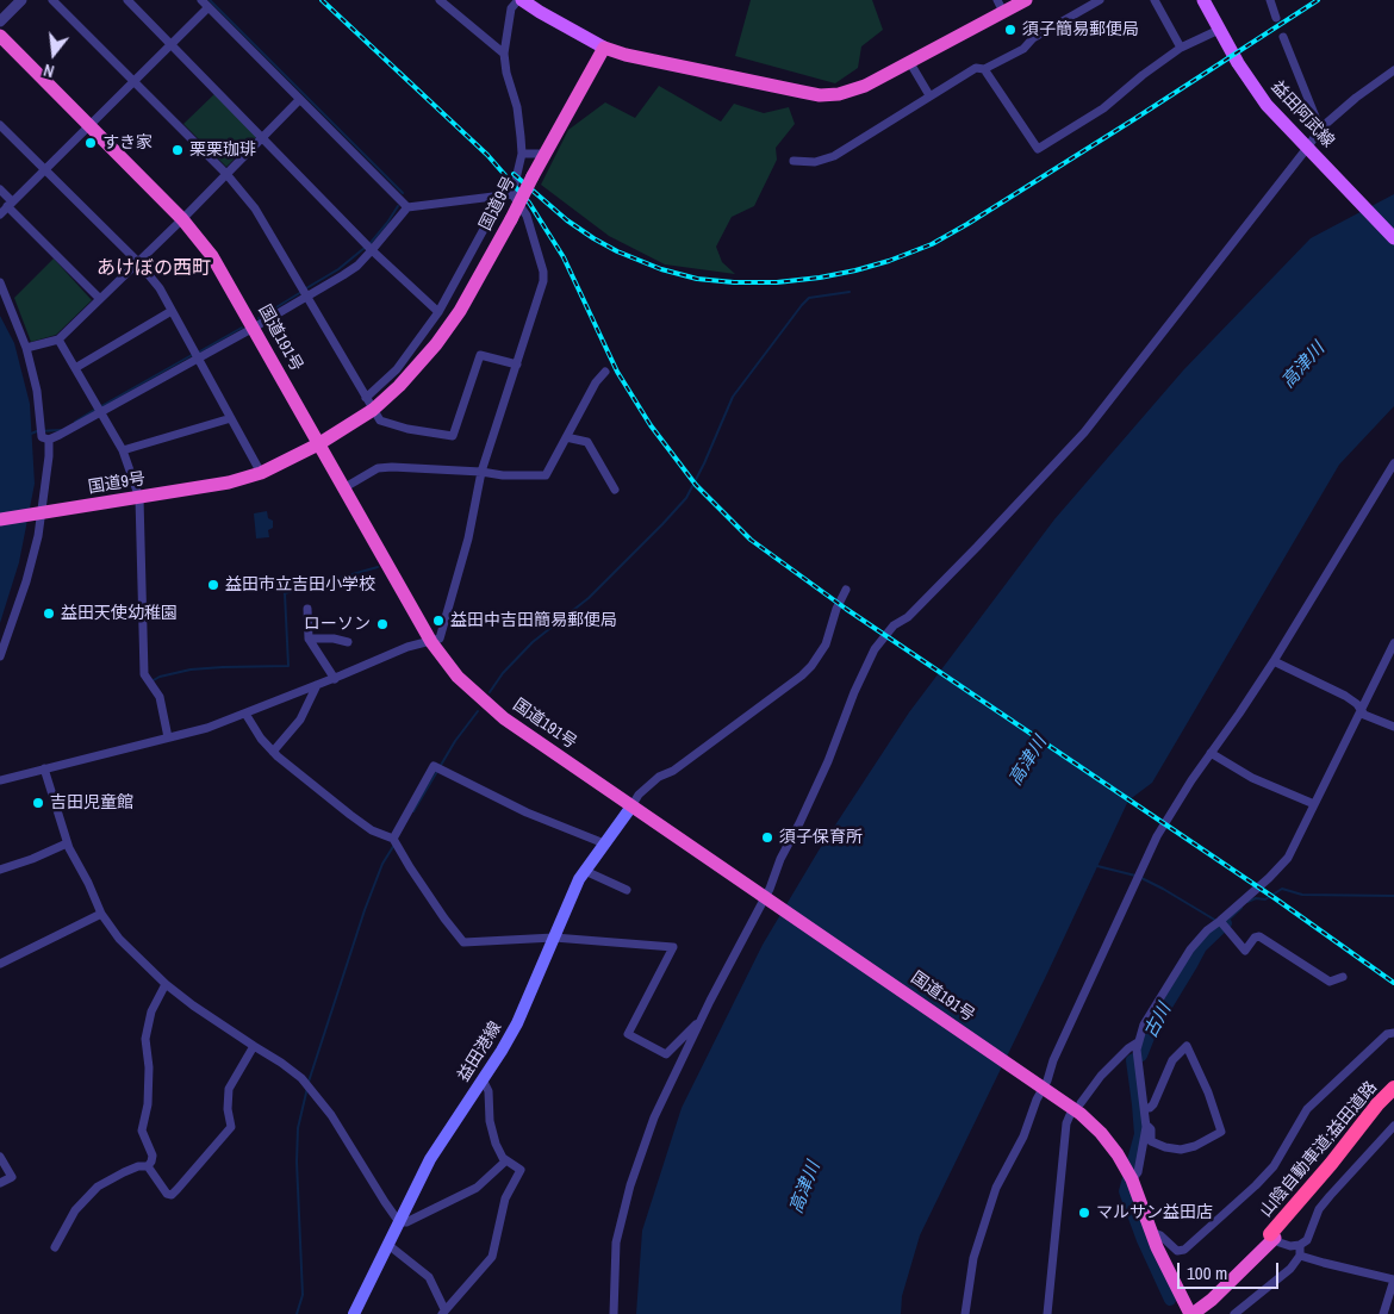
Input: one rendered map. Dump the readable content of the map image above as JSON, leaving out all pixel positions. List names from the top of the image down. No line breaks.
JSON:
{"streets":{"highway":["国道9号","国道191号","山陰自動車道;益田道路"],"main road":["益田阿武線","益田港線"]},"crossings":[["国道9号","国道191号"],["国道191号","益田港線"]],"districts":["あけぼの西町"],"water":["高津川","古川"],"places":["須子簡易郵便局","すき家","栗栗珈琲","益田市立吉田小学校","益田天使幼稚園","益田中吉田簡易郵便局","ローソン","吉田児童館","須子保育所","マルサン益田店"],"scale_bar":"100 m","north":"bottom"}
